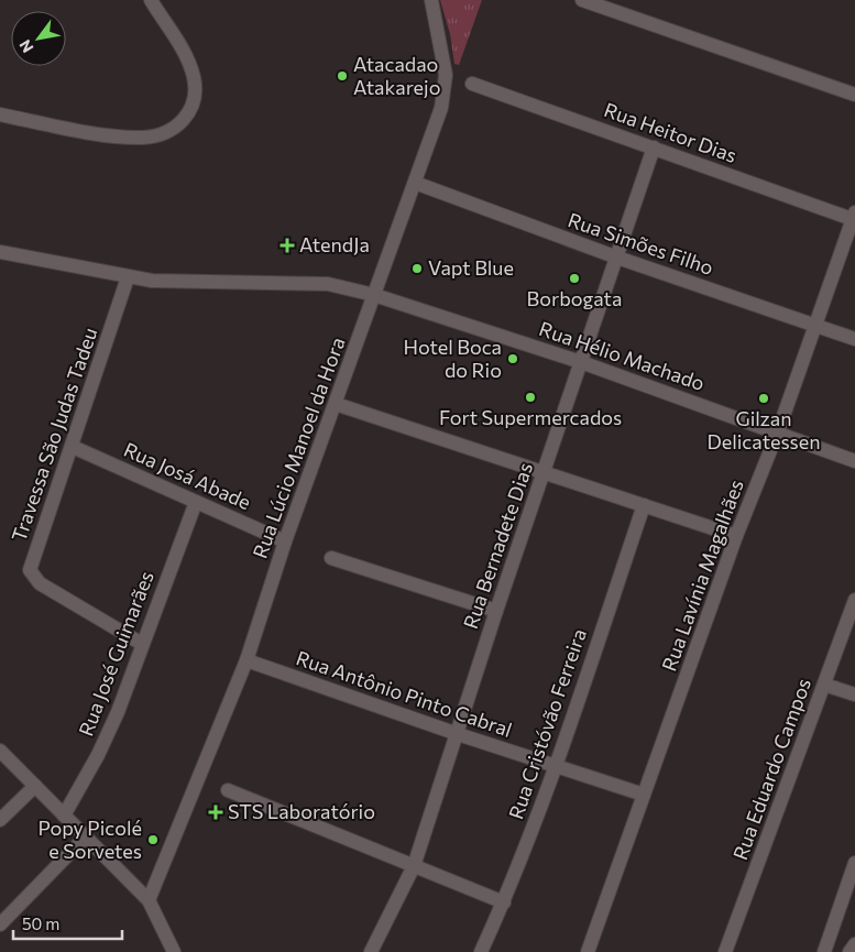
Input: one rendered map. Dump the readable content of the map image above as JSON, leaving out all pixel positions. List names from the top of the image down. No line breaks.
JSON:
{"streets":{"street":["Rua Heitor Dias","Rua Simões Filho","Rua Hélio Machado","Travessa São Judas Tadeu","Rua Lúcio Manoel da Hora","Rua Josá Abade","Rua Bernadete Dias","Rua Lavínia Magalhães","Rua José Guimarães","Rua Antônio Pinto Cabral","Rua Cristóvão Ferreira","Rua Eduardo Campos"]},"crossings":[["Rua Heitor Dias","Rua Bernadete Dias"],["Rua Heitor Dias","Rua Lavínia Magalhães"],["Rua Simões Filho","Rua Lúcio Manoel da Hora"],["Rua Simões Filho","Rua Bernadete Dias"],["Rua Simões Filho","Rua Lavínia Magalhães"],["Rua Hélio Machado","Travessa São Judas Tadeu"],["Rua Hélio Machado","Rua Lúcio Manoel da Hora"],["Rua Hélio Machado","Rua Bernadete Dias"],["Rua Hélio Machado","Rua Lavínia Magalhães"],["Travessa São Judas Tadeu","Rua Josá Abade"],["Travessa São Judas Tadeu","Rua José Guimarães"],["Rua Lúcio Manoel da Hora","Rua Josá Abade"],["Rua Lúcio Manoel da Hora","Rua Antônio Pinto Cabral"],["Rua Josá Abade","Rua José Guimarães"],["Rua Bernadete Dias","Rua Antônio Pinto Cabral"],["Rua Lavínia Magalhães","Rua Antônio Pinto Cabral"],["Rua Antônio Pinto Cabral","Rua Cristóvão Ferreira"]],"places":{"other":["Atacadao Atakarejo","Vapt Blue","Borbogata","Hotel Boca do Rio","Fort Supermercados","Gilzan Delicatessen","Popy Picolé e Sorvetes"],"health":["AtendJa","STS Laboratório"]},"scale_bar":"50 m","north":"bottom left"}
